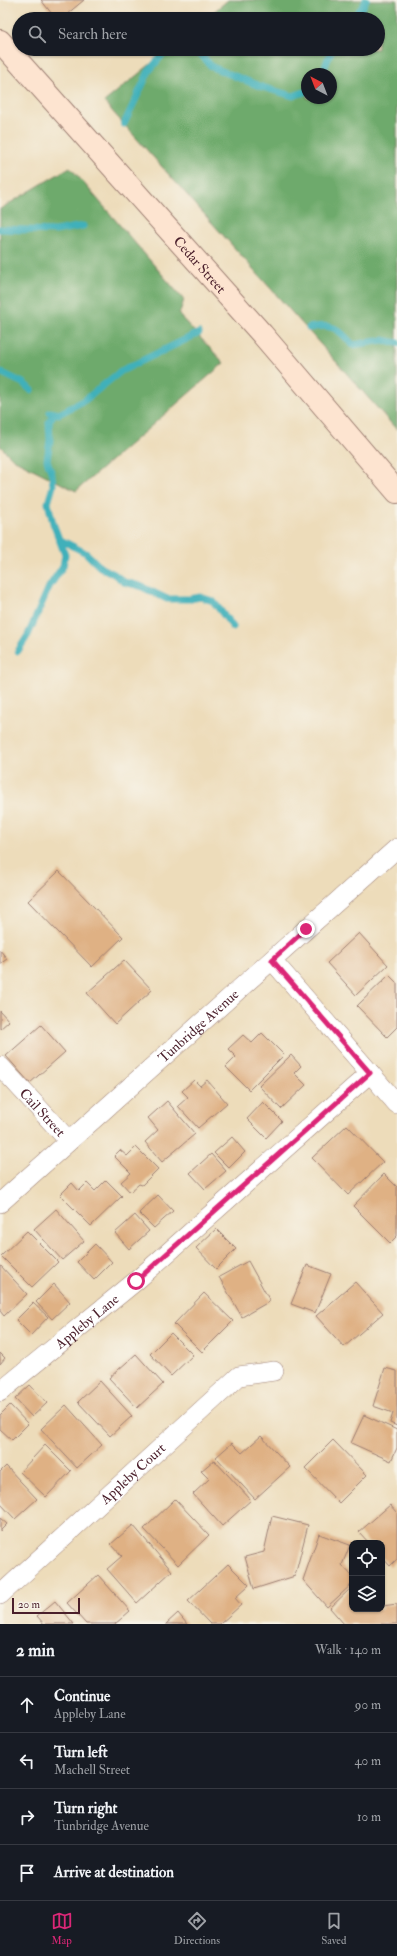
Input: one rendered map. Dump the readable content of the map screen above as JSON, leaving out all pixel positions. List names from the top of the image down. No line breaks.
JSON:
{"streets":{"main road":["Cedar Street"],"street":["Tunbridge Avenue","Cail Street","Appleby Lane","Appleby Court"]},"crossings":[["Tunbridge Avenue","Cail Street"]],"scale_bar":"20 m","north":"top left","page":{"search":"Search here","scale":"20 m","heading":["2 min","Walk · 140 m"],"list":[["Continue","Appleby Lane","90 m"],["Turn left","Machell Street","40 m"],["Turn right","Tunbridge Avenue","10 m"],"Arrive at destination"],"nav":["Map","Directions","Saved"]}}
